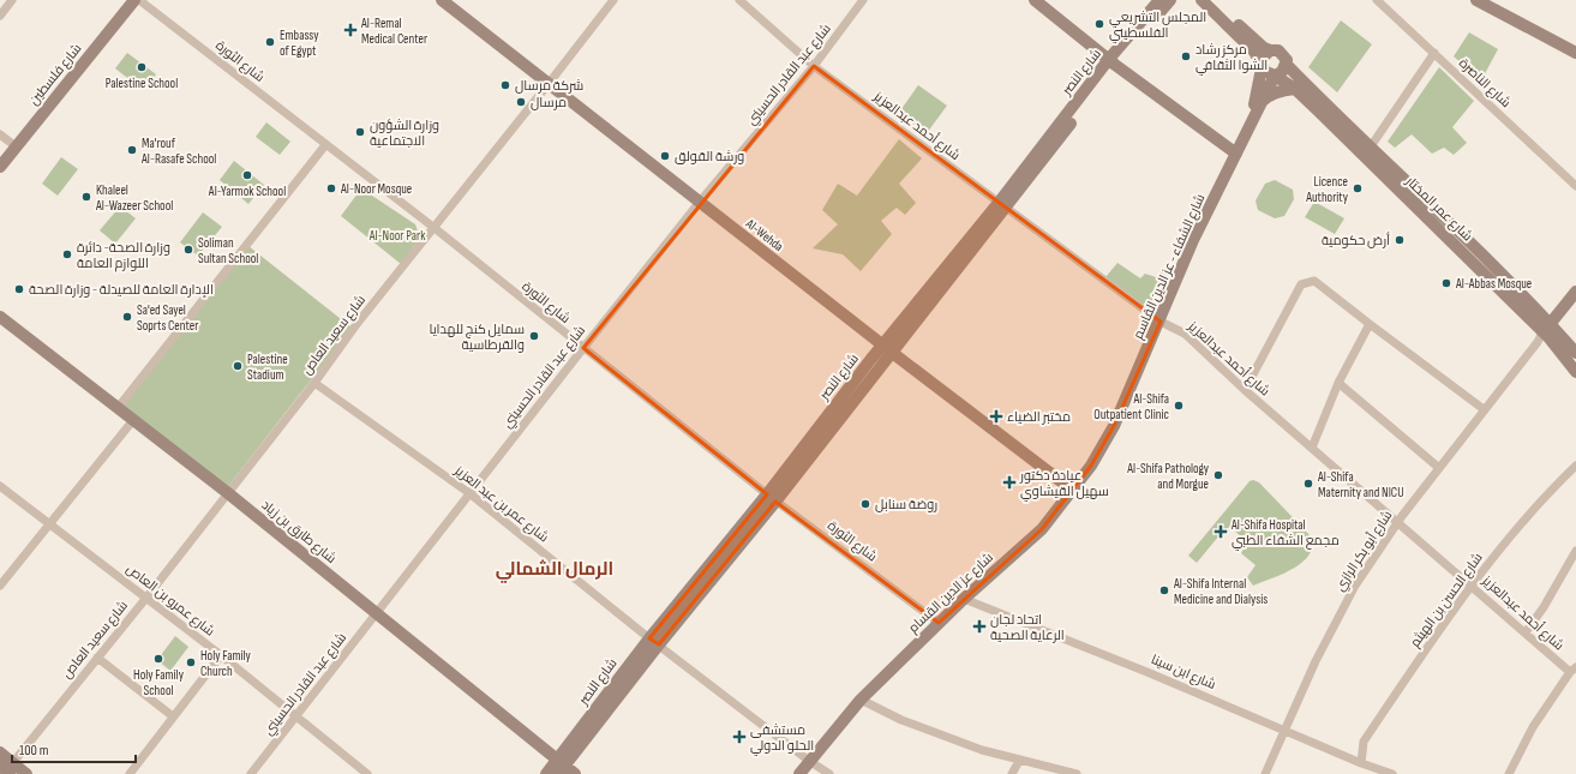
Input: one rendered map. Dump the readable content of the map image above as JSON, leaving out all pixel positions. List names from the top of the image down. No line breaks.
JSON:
{"streets":{"main road":["شارع النصر","شارع فلسطين","شارع عمر المختار","Al-Wehda","شارع الشفاء - عز الدين القاسم","شارع طارق بن زياد","شارع عز الدين القسام"],"street":["شارع الثورة","شارع عبد القادر الحسيني","شارع الناصرة","شارع أحمد عبدالعزيز","شارع سعيد العاص","شارع عمر بن عبد العزيز","شارع أبو بكر الرازي","شارع عمرو بن العاص","شارع الحسن بن الهيثم","شارع ابن سينا"]},"crossings":[["شارع الثورة","شارع النصر"],["شارع الثورة","شارع عبد القادر الحسيني"],["شارع الثورة","شارع سعيد العاص"],["شارع الثورة","شارع عز الدين القسام"],["شارع النصر","شارع أحمد عبدالعزيز"],["شارع النصر","Al-Wehda"],["شارع النصر","شارع عمر بن عبد العزيز"],["شارع النصر","شارع طارق بن زياد"],["شارع عبد القادر الحسيني","شارع أحمد عبدالعزيز"],["شارع عبد القادر الحسيني","Al-Wehda"],["شارع عبد القادر الحسيني","شارع عمر بن عبد العزيز"],["شارع عبد القادر الحسيني","شارع طارق بن زياد"],["شارع عبد القادر الحسيني","شارع عمرو بن العاص"],["شارع أحمد عبدالعزيز","شارع الشفاء - عز الدين القاسم"],["شارع أحمد عبدالعزيز","شارع أبو بكر الرازي"],["شارع أحمد عبدالعزيز","شارع الحسن بن الهيثم"],["شارع عمر المختار","شارع أبو بكر الرازي"],["Al-Wehda","شارع سعيد العاص"],["Al-Wehda","شارع عز الدين القسام"],["شارع الشفاء - عز الدين القاسم","شارع عز الدين القسام"],["شارع سعيد العاص","شارع عمر بن عبد العزيز"],["شارع سعيد العاص","شارع طارق بن زياد"],["شارع سعيد العاص","شارع عمرو بن العاص"],["شارع عمر بن عبد العزيز","شارع عز الدين القسام"],["شارع أبو بكر الرازي","شارع ابن سينا"],["شارع عز الدين القسام","شارع ابن سينا"],["شارع الحسن بن الهيثم","شارع ابن سينا"]],"districts":["الرمال الشمالي"],"parks":["Al-Noor Park"],"places":{"other":["المجلس التشريعي الفلسطيني","Embassy of Egypt","مركز رشاد الشوا الثقافي","Palestine School","شركة مرسال","مرسال","وزارة الشؤون الاجتماعية","Ma'rouf Al-Rasafe School","ورشة القولق","Al-Yarmok School","Al-Noor Mosque","Licence Authority","Khaleel Al-Wazeer School","أرض حكومية","Soliman Sultan School","وزارة الصحة- دائرة اللوازم العامة","Al-Abbas Mosque","الإدارة العامة للصيدلة - وزارة الصحة","Sa'ed Sayel Soprts Center","سمايل كنج للهدايا والقرطاسية","Palestine Stadium","Al-Shifa Outpatient Clinic","Al-Shifa Pathology and Morgue","Al-Shifa Maternity and NICU","روضة سنابل","Al-Shifa Internal Medicine and Dialysis","Holy Family School","Holy Family Church"],"health":["Al-Remal Medical Center","مختبر الضياء","عيادة دكتور سهيل القيشاوي","Al-Shifa Hospital مجمع الشفاء الطبي","اتحاد لجان الرعاية الصحية","مستشفى الحلو الدولي"]},"scale_bar":"100 m"}
